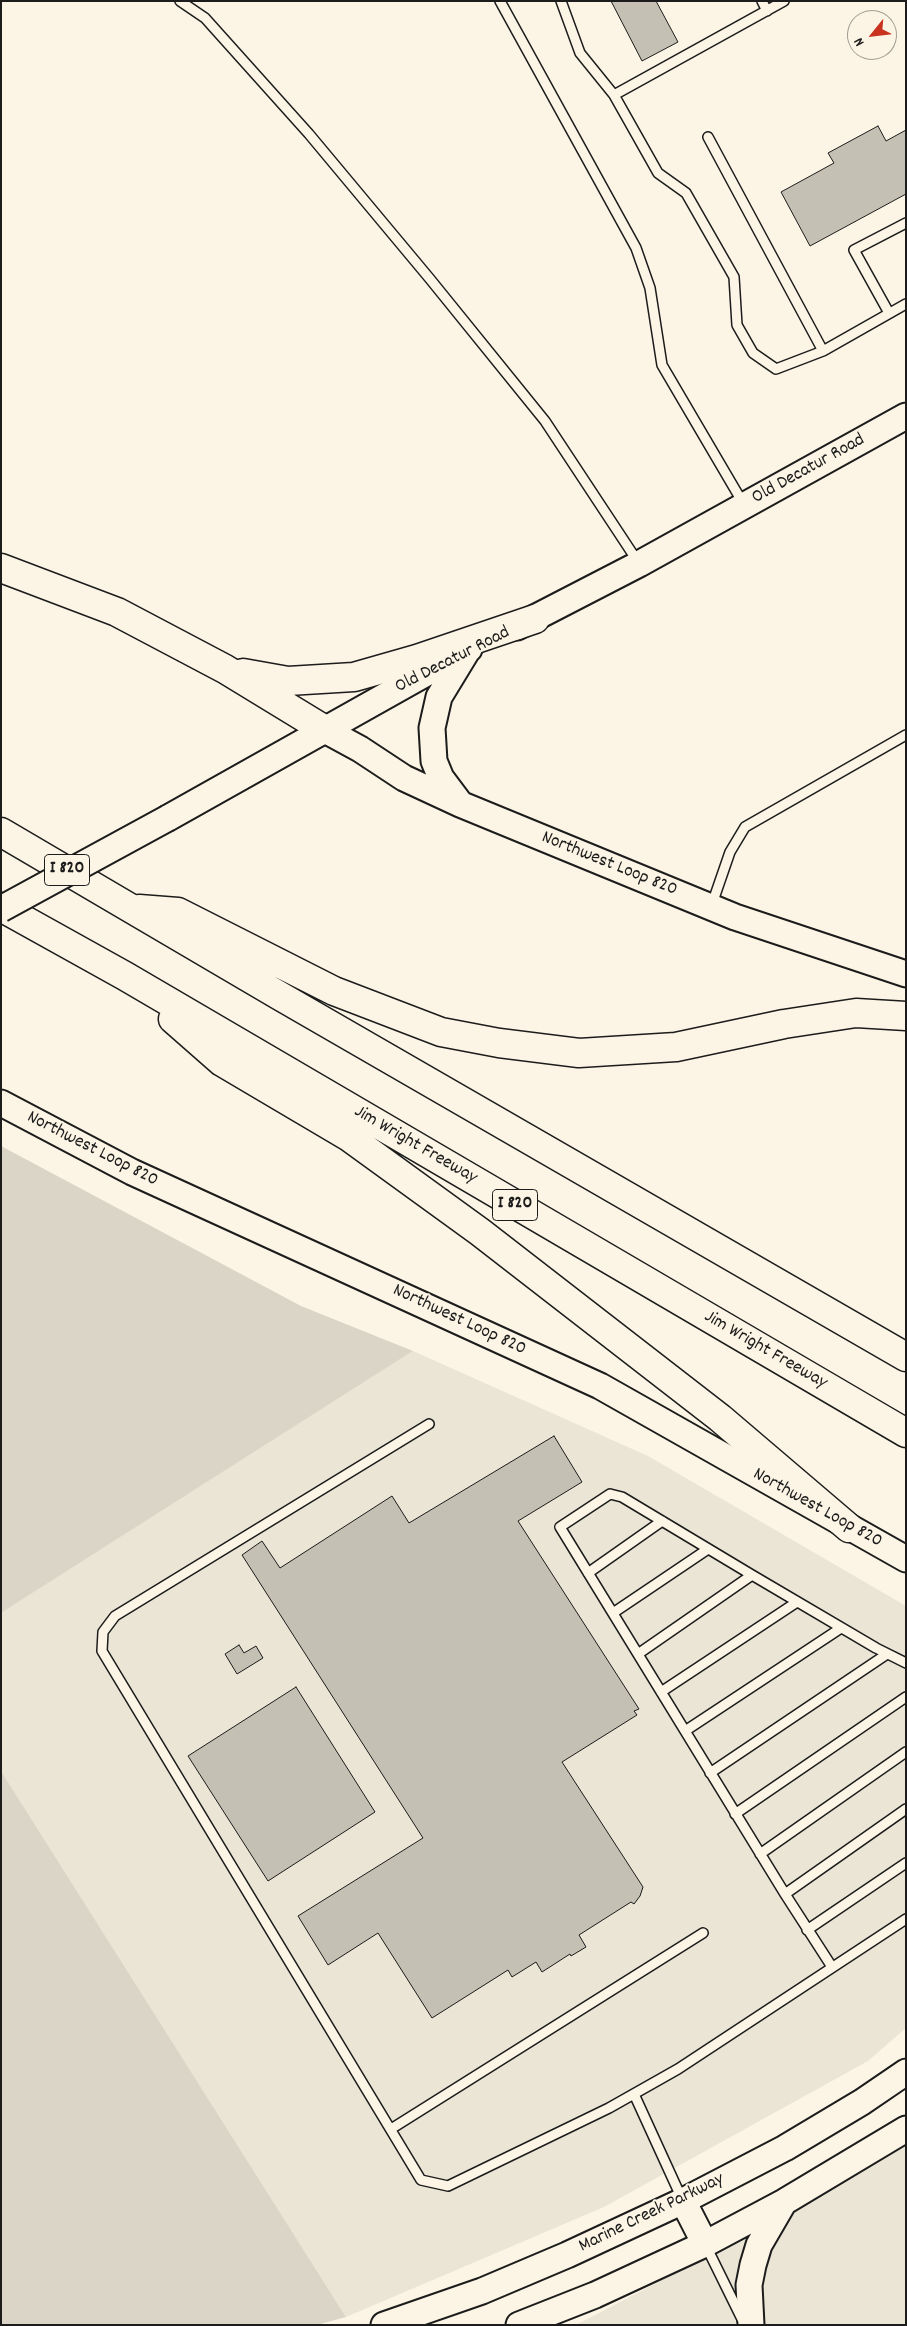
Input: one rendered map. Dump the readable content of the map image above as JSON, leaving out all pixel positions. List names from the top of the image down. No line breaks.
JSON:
{"streets":{"highway":["I 820","Jim Wright Freeway"],"main road":["Old Decatur Road","Northwest Loop 820","Marine Creek Parkway"]},"crossings":[["Old Decatur Road","Northwest Loop 820"],["Old Decatur Road","Jim Wright Freeway"]],"north":"bottom left"}
